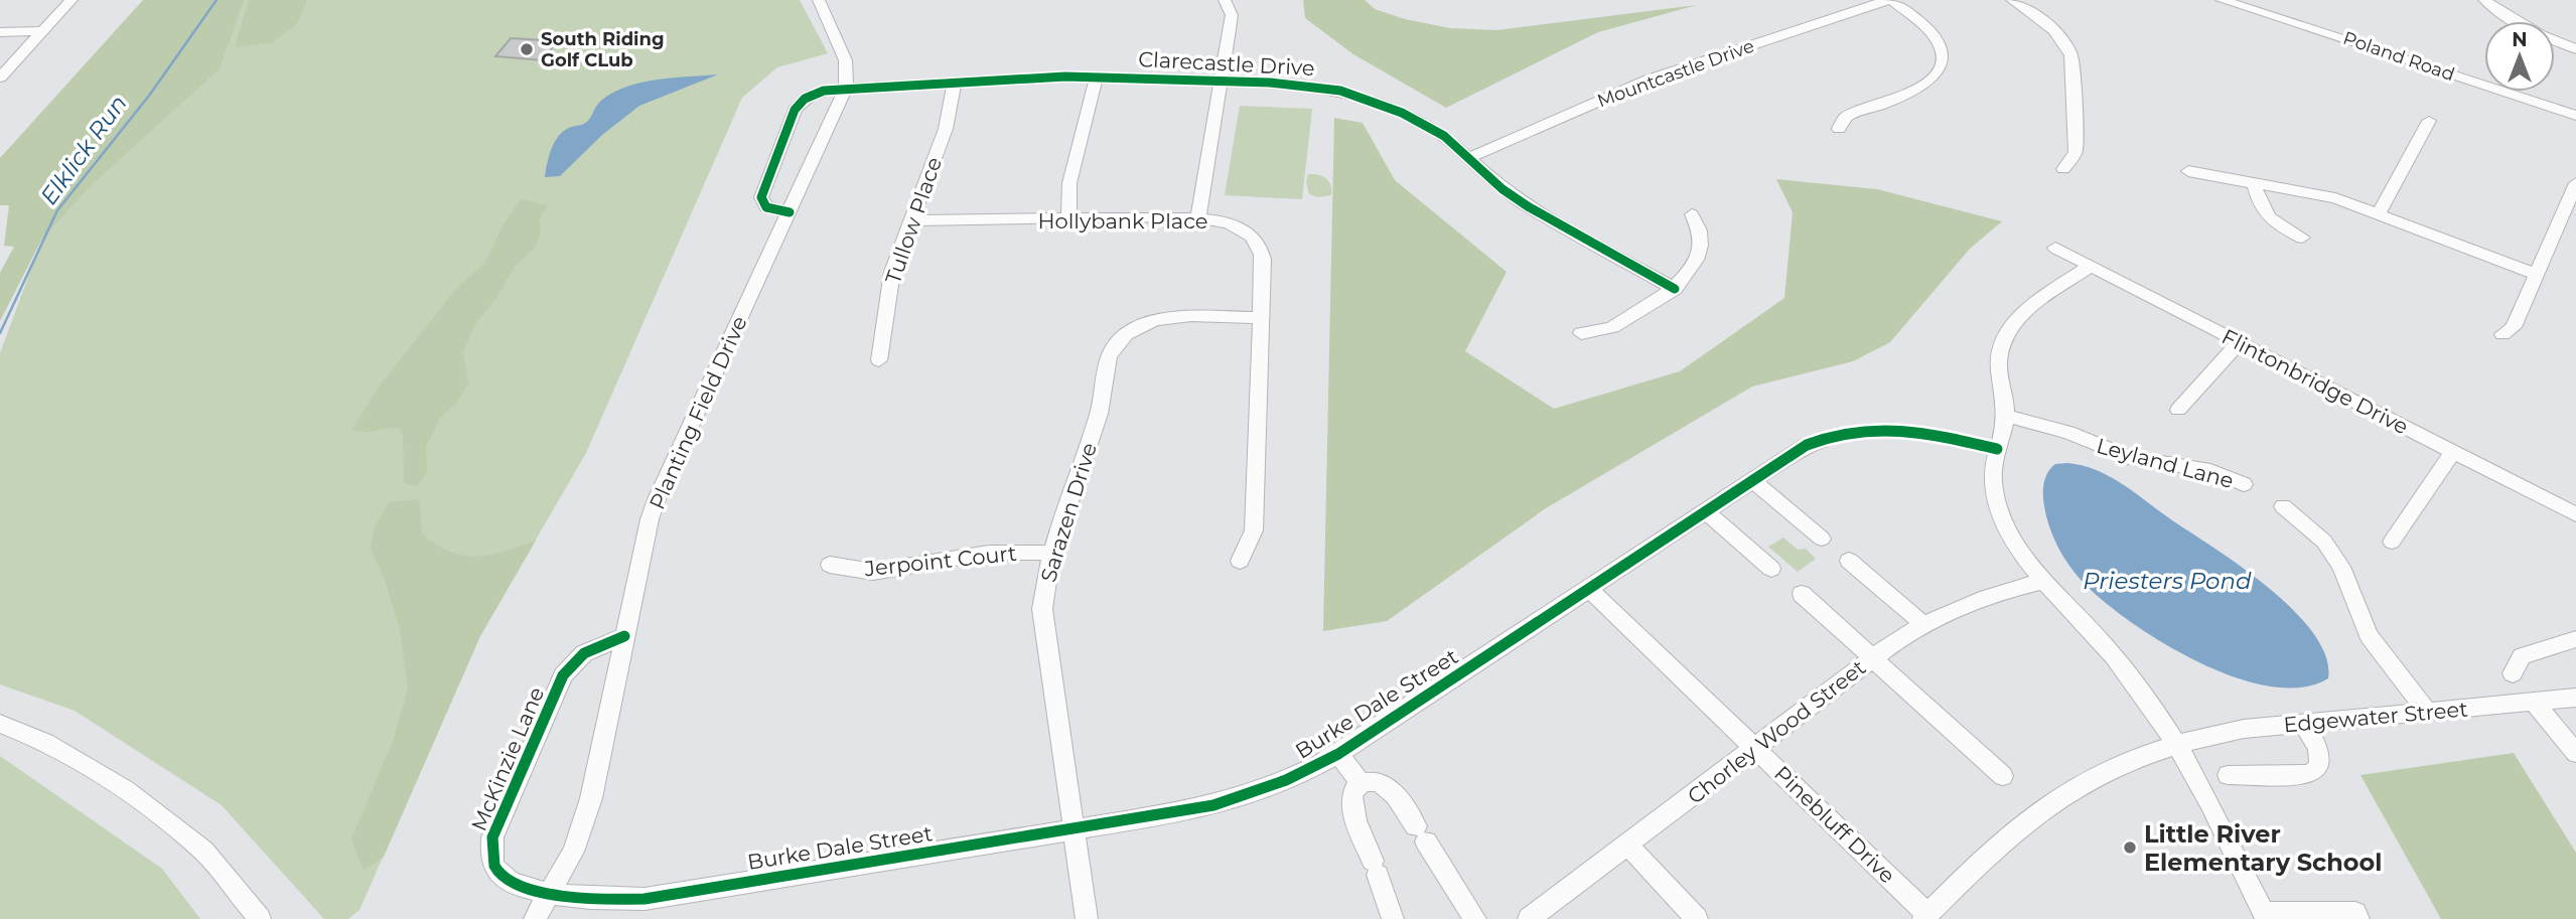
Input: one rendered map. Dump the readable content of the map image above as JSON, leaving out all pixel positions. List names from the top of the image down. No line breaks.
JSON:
{"streets":{"street":["Poland Road","Clarecastle Drive","Mountcastle Drive","Tullow Place","Hollybank Place","Flintonbridge Drive","Planting Field Drive","Leyland Lane","Sarazen Drive","Jerpoint Court","Burke Dale Street","Edgewater Street","Chorley Wood Street","McKinzie Lane","Pinebluff Drive"]},"crossings":[["Clarecastle Drive","Mountcastle Drive"],["Clarecastle Drive","Tullow Place"],["Clarecastle Drive","Planting Field Drive"],["Tullow Place","Hollybank Place"],["Hollybank Place","Sarazen Drive"],["Planting Field Drive","Burke Dale Street"],["Planting Field Drive","McKinzie Lane"],["Sarazen Drive","Jerpoint Court"],["Sarazen Drive","Burke Dale Street"],["Burke Dale Street","McKinzie Lane"],["Burke Dale Street","Pinebluff Drive"],["Edgewater Street","Pinebluff Drive"],["Chorley Wood Street","Pinebluff Drive"]],"water":["Elklick Run","Priesters Pond"],"places":["South Riding Golf CLub","Little River Elementary School"],"north":"top"}
